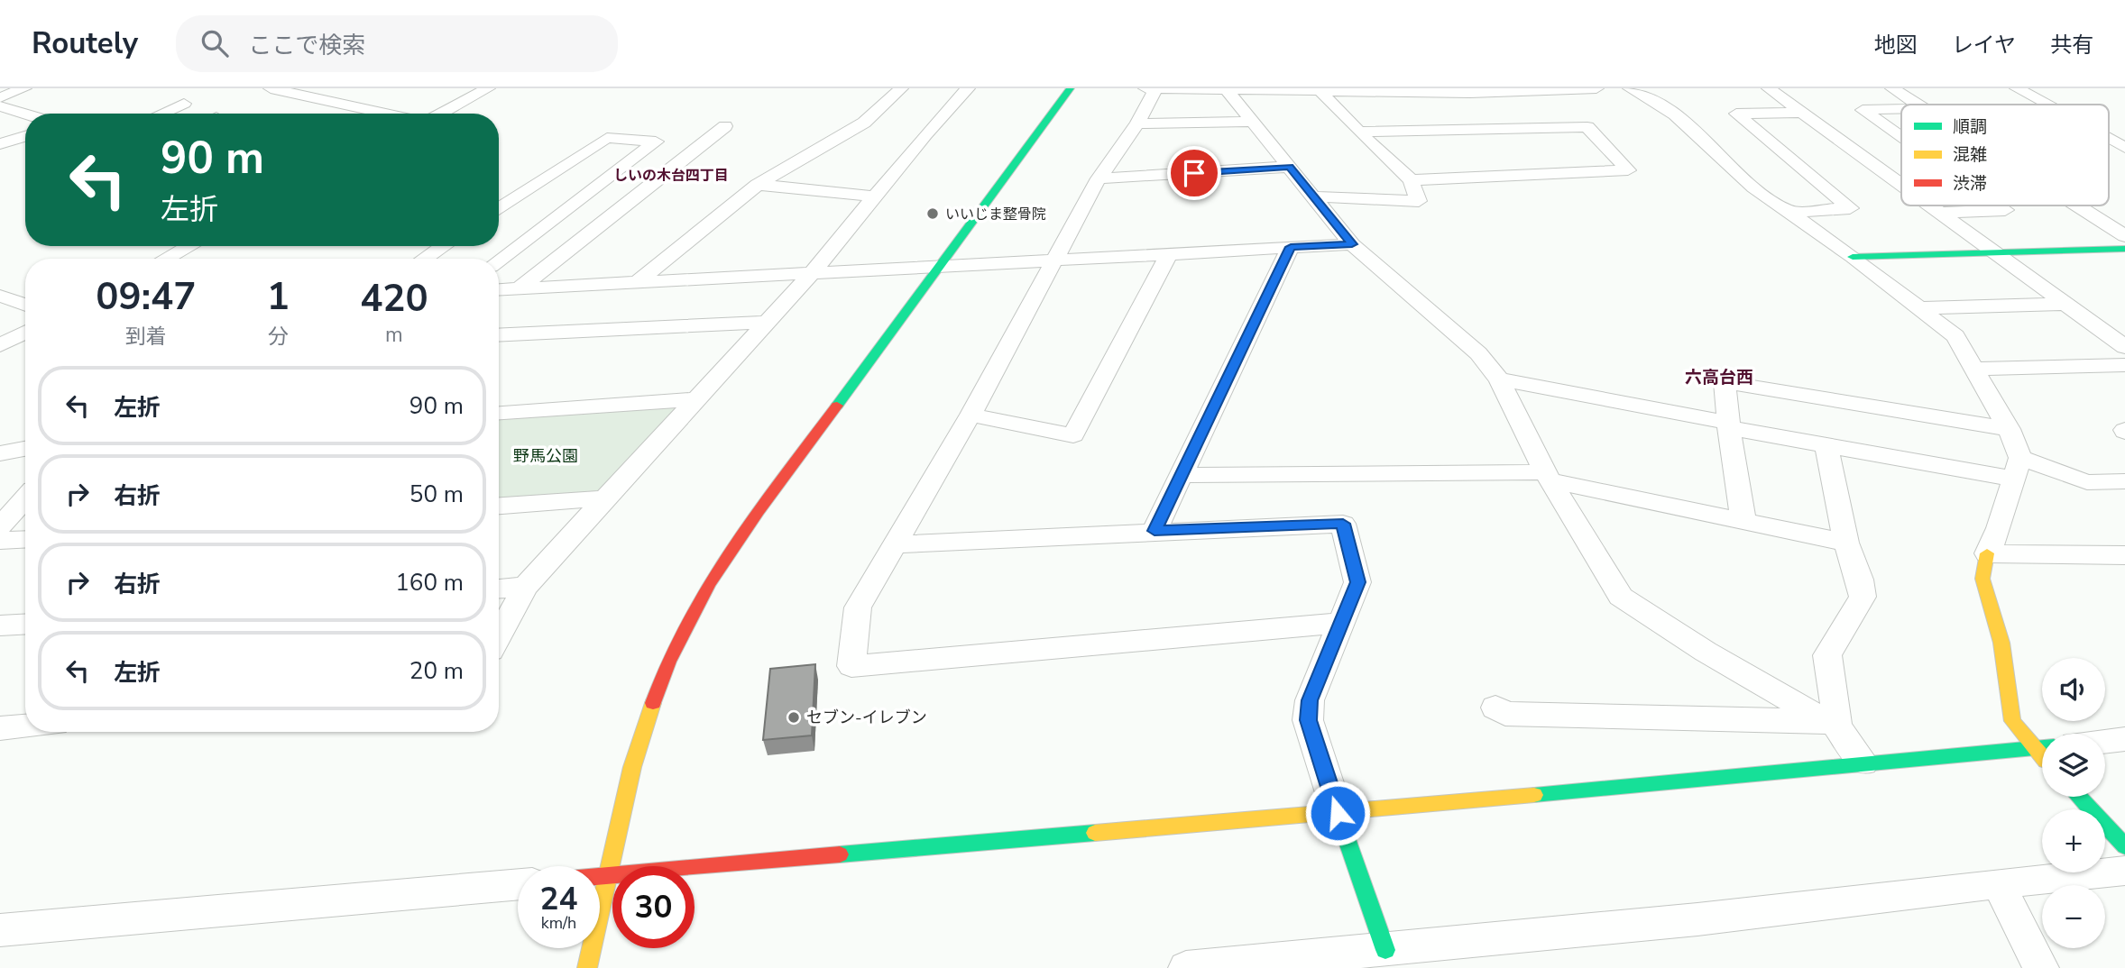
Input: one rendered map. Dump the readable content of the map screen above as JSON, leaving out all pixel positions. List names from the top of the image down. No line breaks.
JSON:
{"districts":["しいの木台四丁目","六高台西"],"parks":["野馬公園"],"places":["いいじま整骨院","セブン-イレブン"],"legend":["順調","混雑","渋滞"],"page":{"header":"Routely","search":"ここで検索","nav":["地図","レイヤ","共有"],"turn":["90 m","左折"],"eta":["09:47","到着","1","分","420","m"],"list":[{"name":"左折","value":"90 m"},{"name":"右折","value":"50 m"},{"name":"右折","value":"160 m"},{"name":"左折","value":"20 m"}],"map_buttons":["+","−"],"speed":"24 km/h","limit":"30"}}
